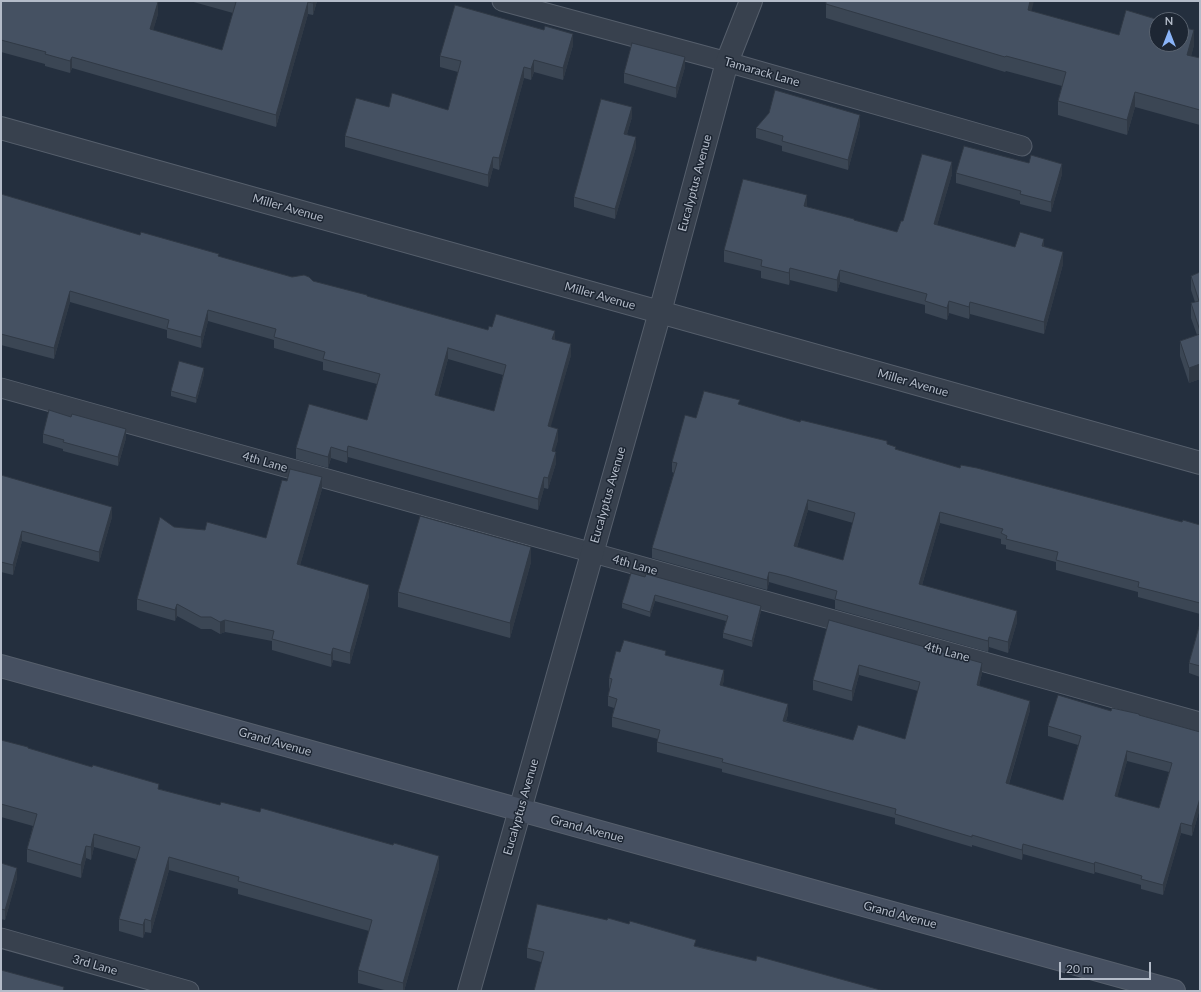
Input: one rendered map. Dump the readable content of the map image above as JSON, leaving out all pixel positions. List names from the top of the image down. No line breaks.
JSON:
{"streets":{"main road":["Grand Avenue"],"street":["Eucalyptus Avenue","Miller Avenue"],"lane":["Tamarack Lane","4th Lane","3rd Lane"]},"crossings":[["Tamarack Lane","Eucalyptus Avenue"],["Eucalyptus Avenue","Miller Avenue"],["Eucalyptus Avenue","4th Lane"],["Eucalyptus Avenue","Grand Avenue"]],"scale_bar":"20 m","north":"top"}
